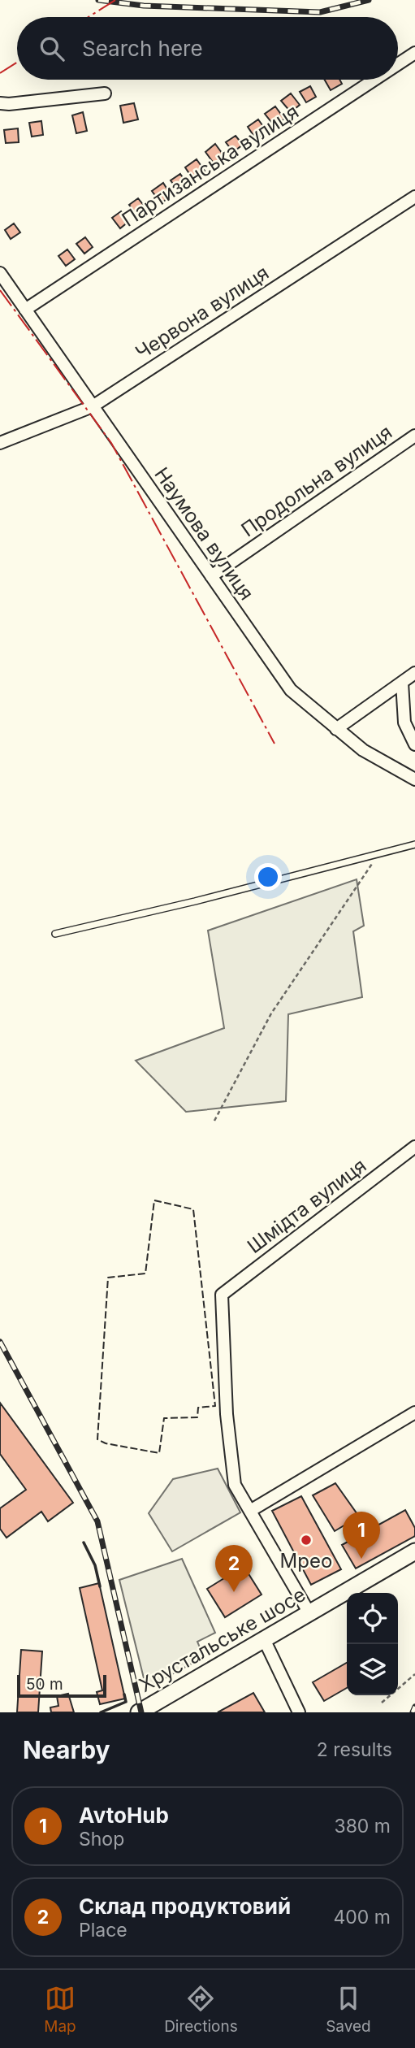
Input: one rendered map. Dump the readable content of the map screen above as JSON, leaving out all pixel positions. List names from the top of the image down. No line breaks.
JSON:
{"streets":{"street":["Партизанська вулиця","Червона вулиця","Продольна вулиця","Наумова вулиця","Шмідта вулиця","Хрустальське шосе"]},"crossings":[["Партизанська вулиця","Наумова вулиця"],["Червона вулиця","Наумова вулиця"],["Продольна вулиця","Наумова вулиця"]],"places":["Мрео"],"scale_bar":"50 m","page":{"search":"Search here","pins":["1","2"],"scale":"50 m","heading":["Nearby","2 results"],"list":[{"mark":"1","name":"AvtoHub","note":"Shop","value":"380 m"},{"mark":"2","name":"Склад продуктовий","note":"Place","value":"400 m"}],"nav":["Map","Directions","Saved"]}}
